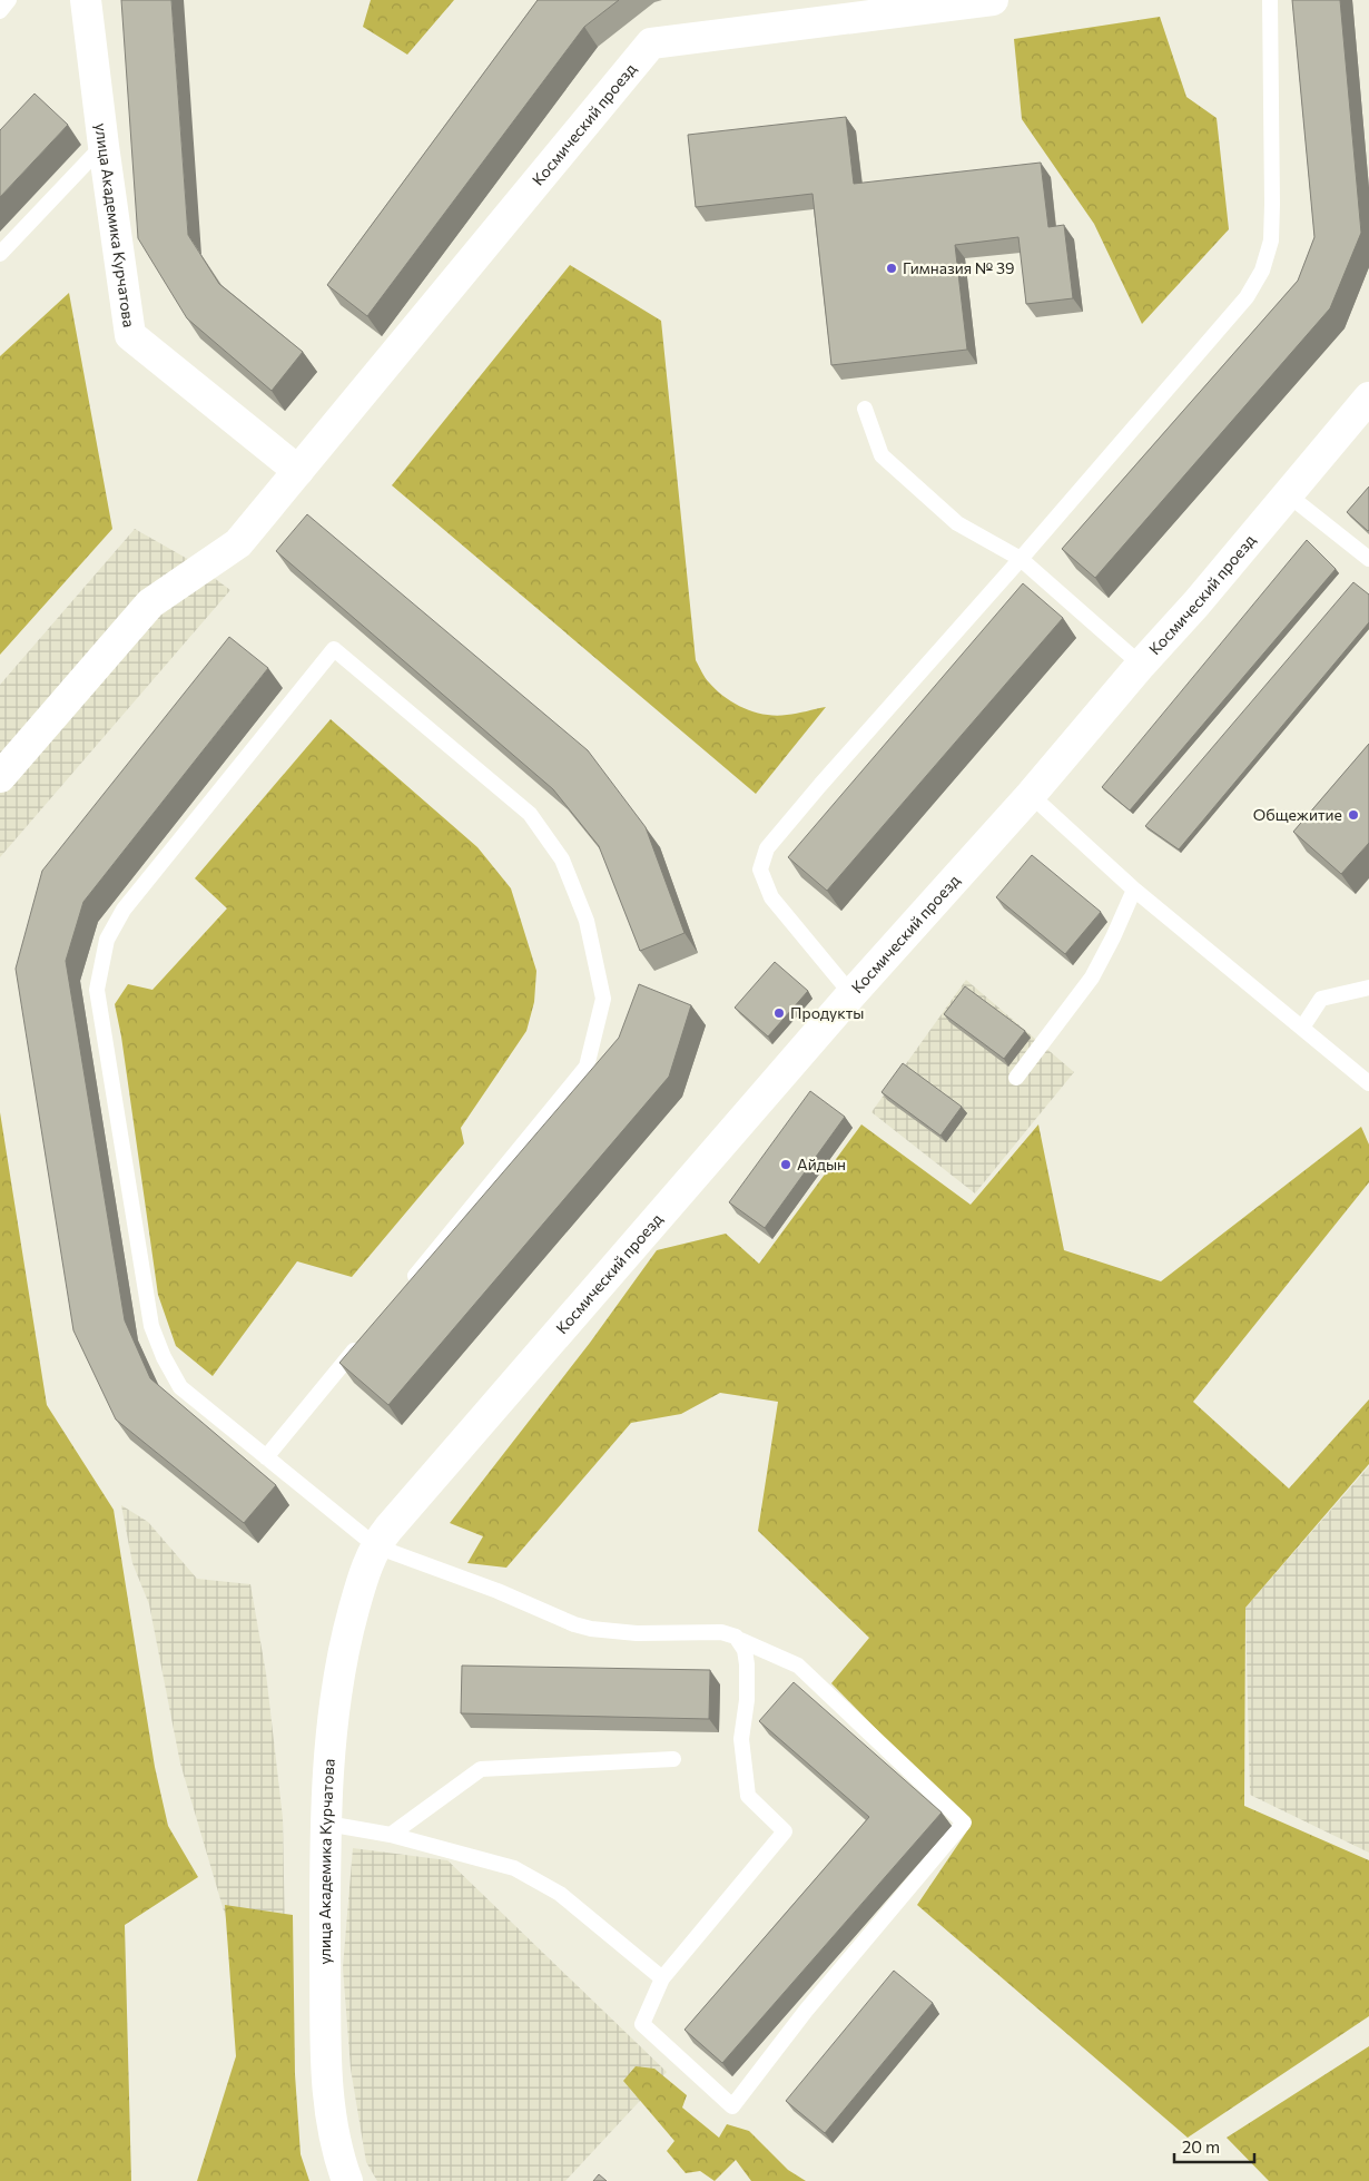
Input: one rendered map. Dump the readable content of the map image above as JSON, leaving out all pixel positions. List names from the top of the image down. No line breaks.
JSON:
{"streets":{"street":["Космический проезд","улица Академика Курчатова"]},"crossings":[["Космический проезд","улица Академика Курчатова"]],"places":["Гимназия № 39","Общежитие","Продукты","Айдын"],"scale_bar":"20 m"}
